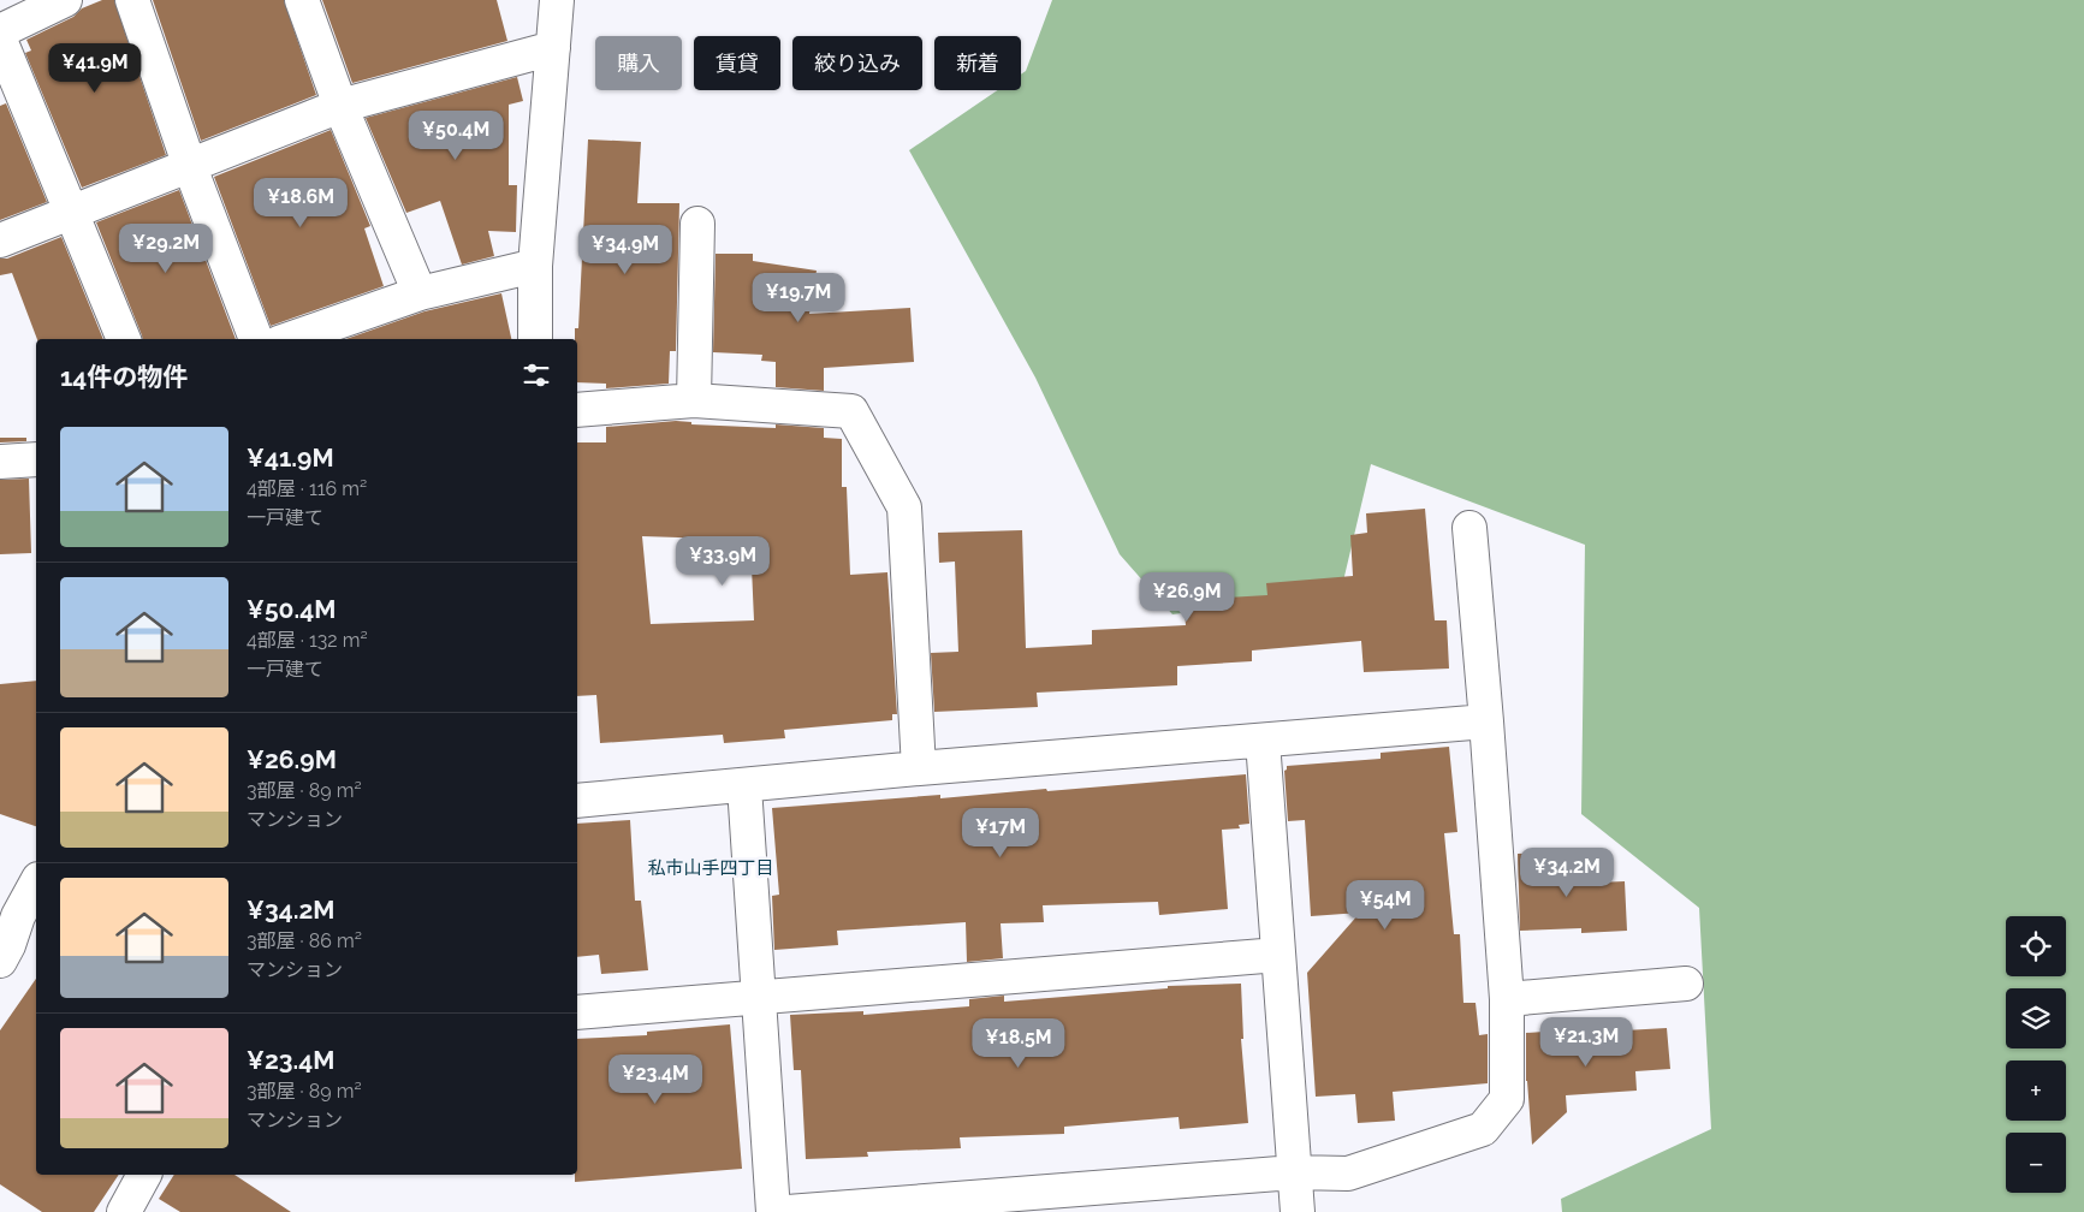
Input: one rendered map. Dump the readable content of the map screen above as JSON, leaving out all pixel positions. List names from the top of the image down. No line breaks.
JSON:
{"districts":["私市山手四丁目"],"page":{"chip":["購入","賃貸","絞り込み","新着"],"price":["¥41.9M","¥50.4M","¥18.6M","¥29.2M","¥34.9M","¥19.7M","¥33.9M","¥26.9M","¥17M","¥34.2M","¥54M","¥21.3M","¥18.5M","¥23.4M"],"heading":"14件の物件","list":[{"name":"¥41.9M","note":"4部屋 · 116 m² · 一戸建て"},{"name":"¥50.4M","note":"4部屋 · 132 m² · 一戸建て"},{"name":"¥26.9M","note":"3部屋 · 89 m² · マンション"},{"name":"¥34.2M","note":"3部屋 · 86 m² · マンション"},{"name":"¥23.4M","note":"3部屋 · 89 m² · マンション"}],"map_buttons":["+","−"]}}
